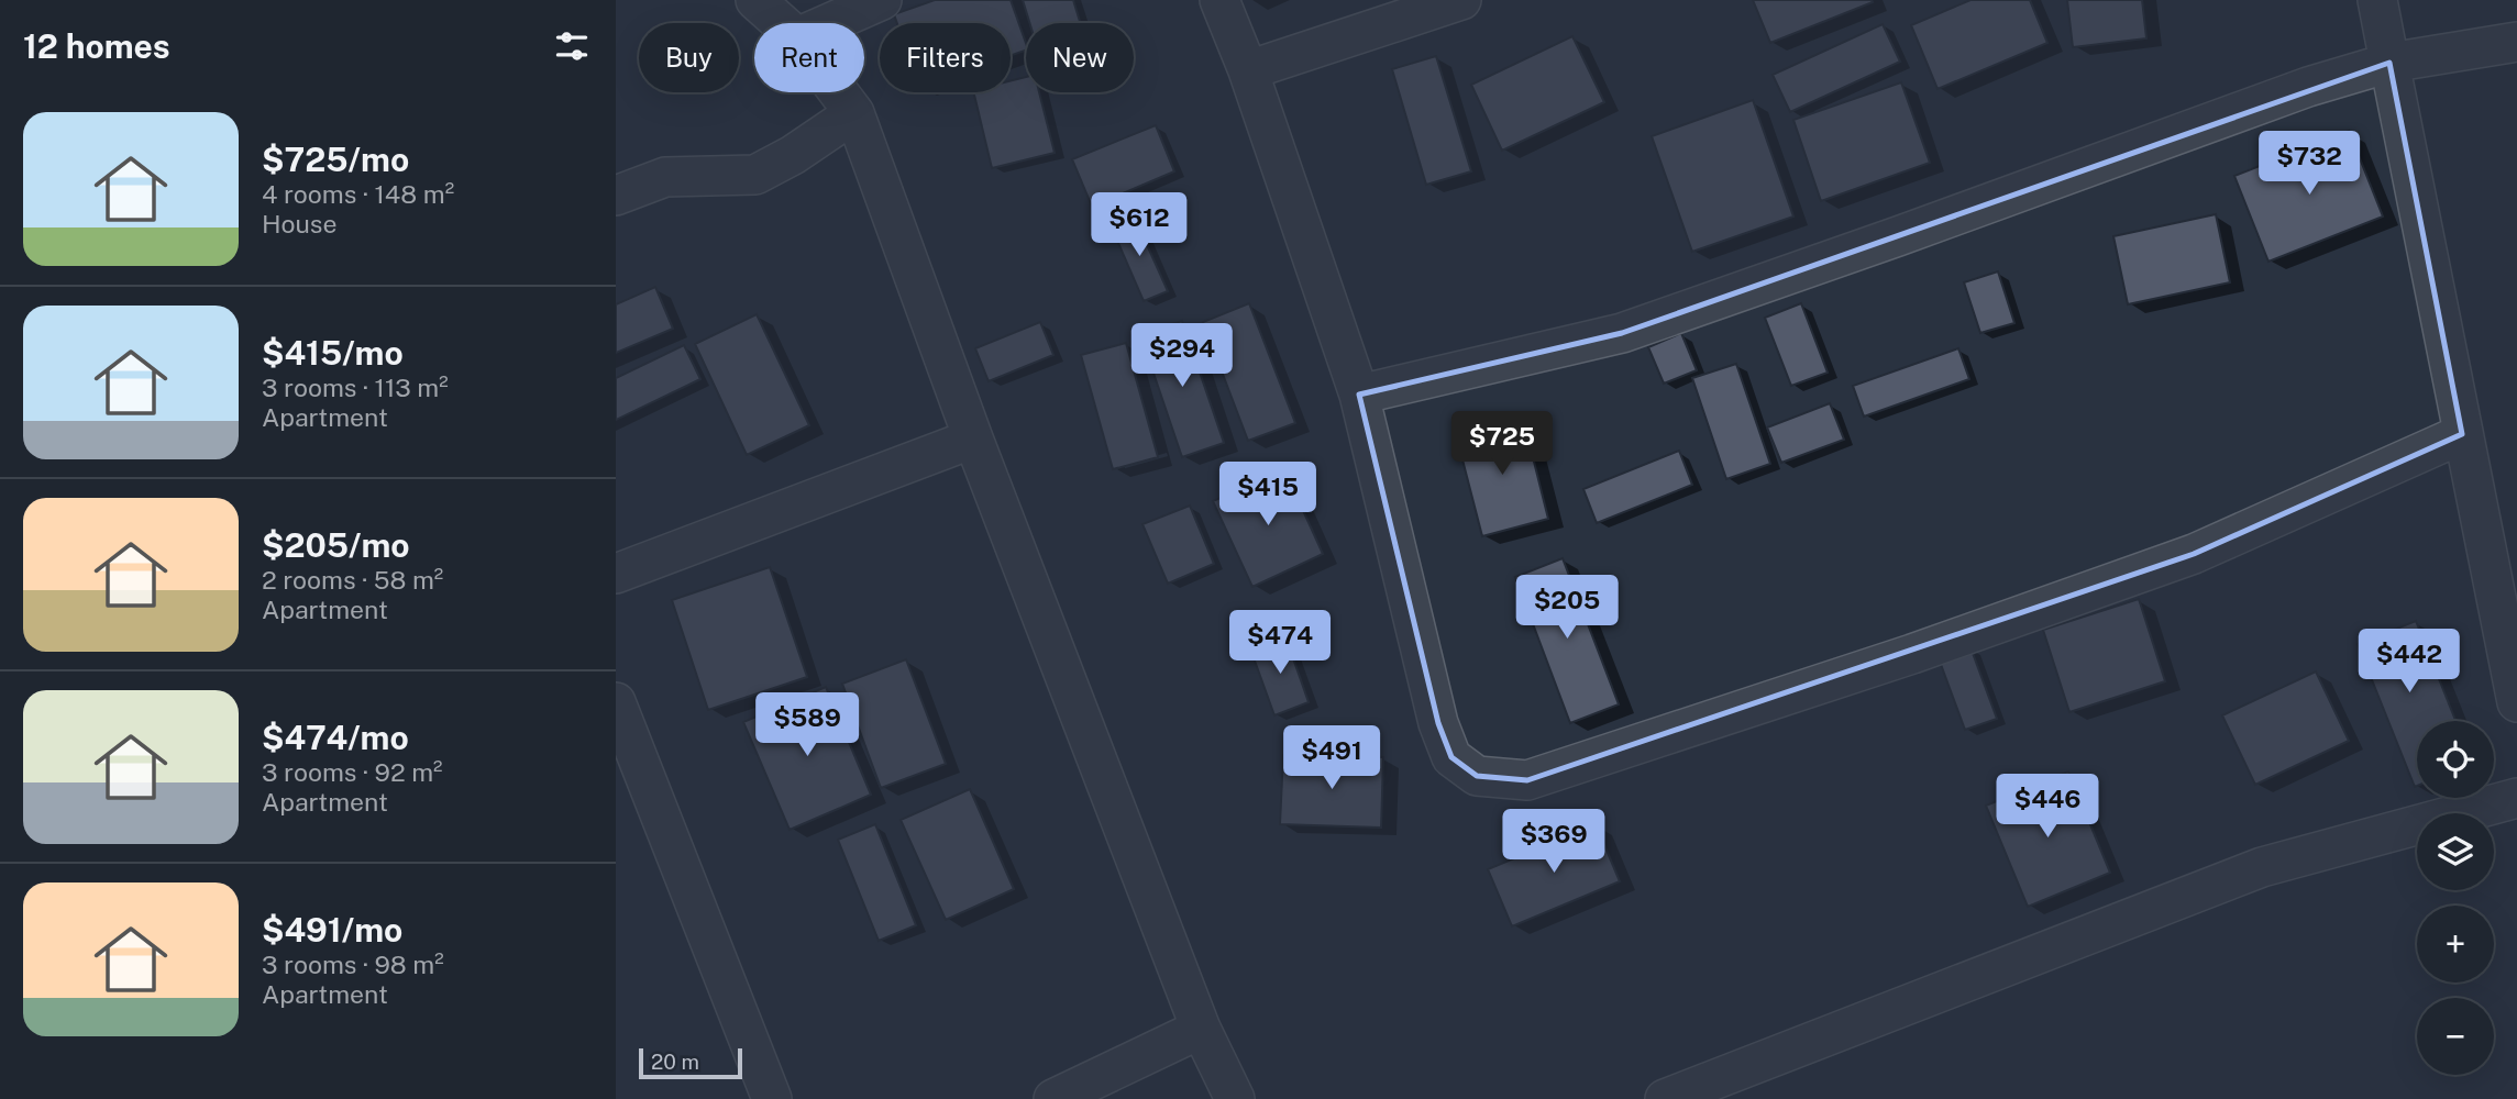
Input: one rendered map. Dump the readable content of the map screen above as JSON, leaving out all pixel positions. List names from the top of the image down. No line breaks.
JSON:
{"scale_bar":"20 m","page":{"heading":"12 homes","chip":["Buy","Rent","Filters","New"],"list":[{"name":"$725/mo","note":"4 rooms · 148 m² · House"},{"name":"$415/mo","note":"3 rooms · 113 m² · Apartment"},{"name":"$205/mo","note":"2 rooms · 58 m² · Apartment"},{"name":"$474/mo","note":"3 rooms · 92 m² · Apartment"},{"name":"$491/mo","note":"3 rooms · 98 m² · Apartment"}],"price":["$732","$612","$294","$725","$415","$205","$474","$442","$589","$491","$446","$369"],"map_buttons":["+","−"],"scale":"20 m"}}
